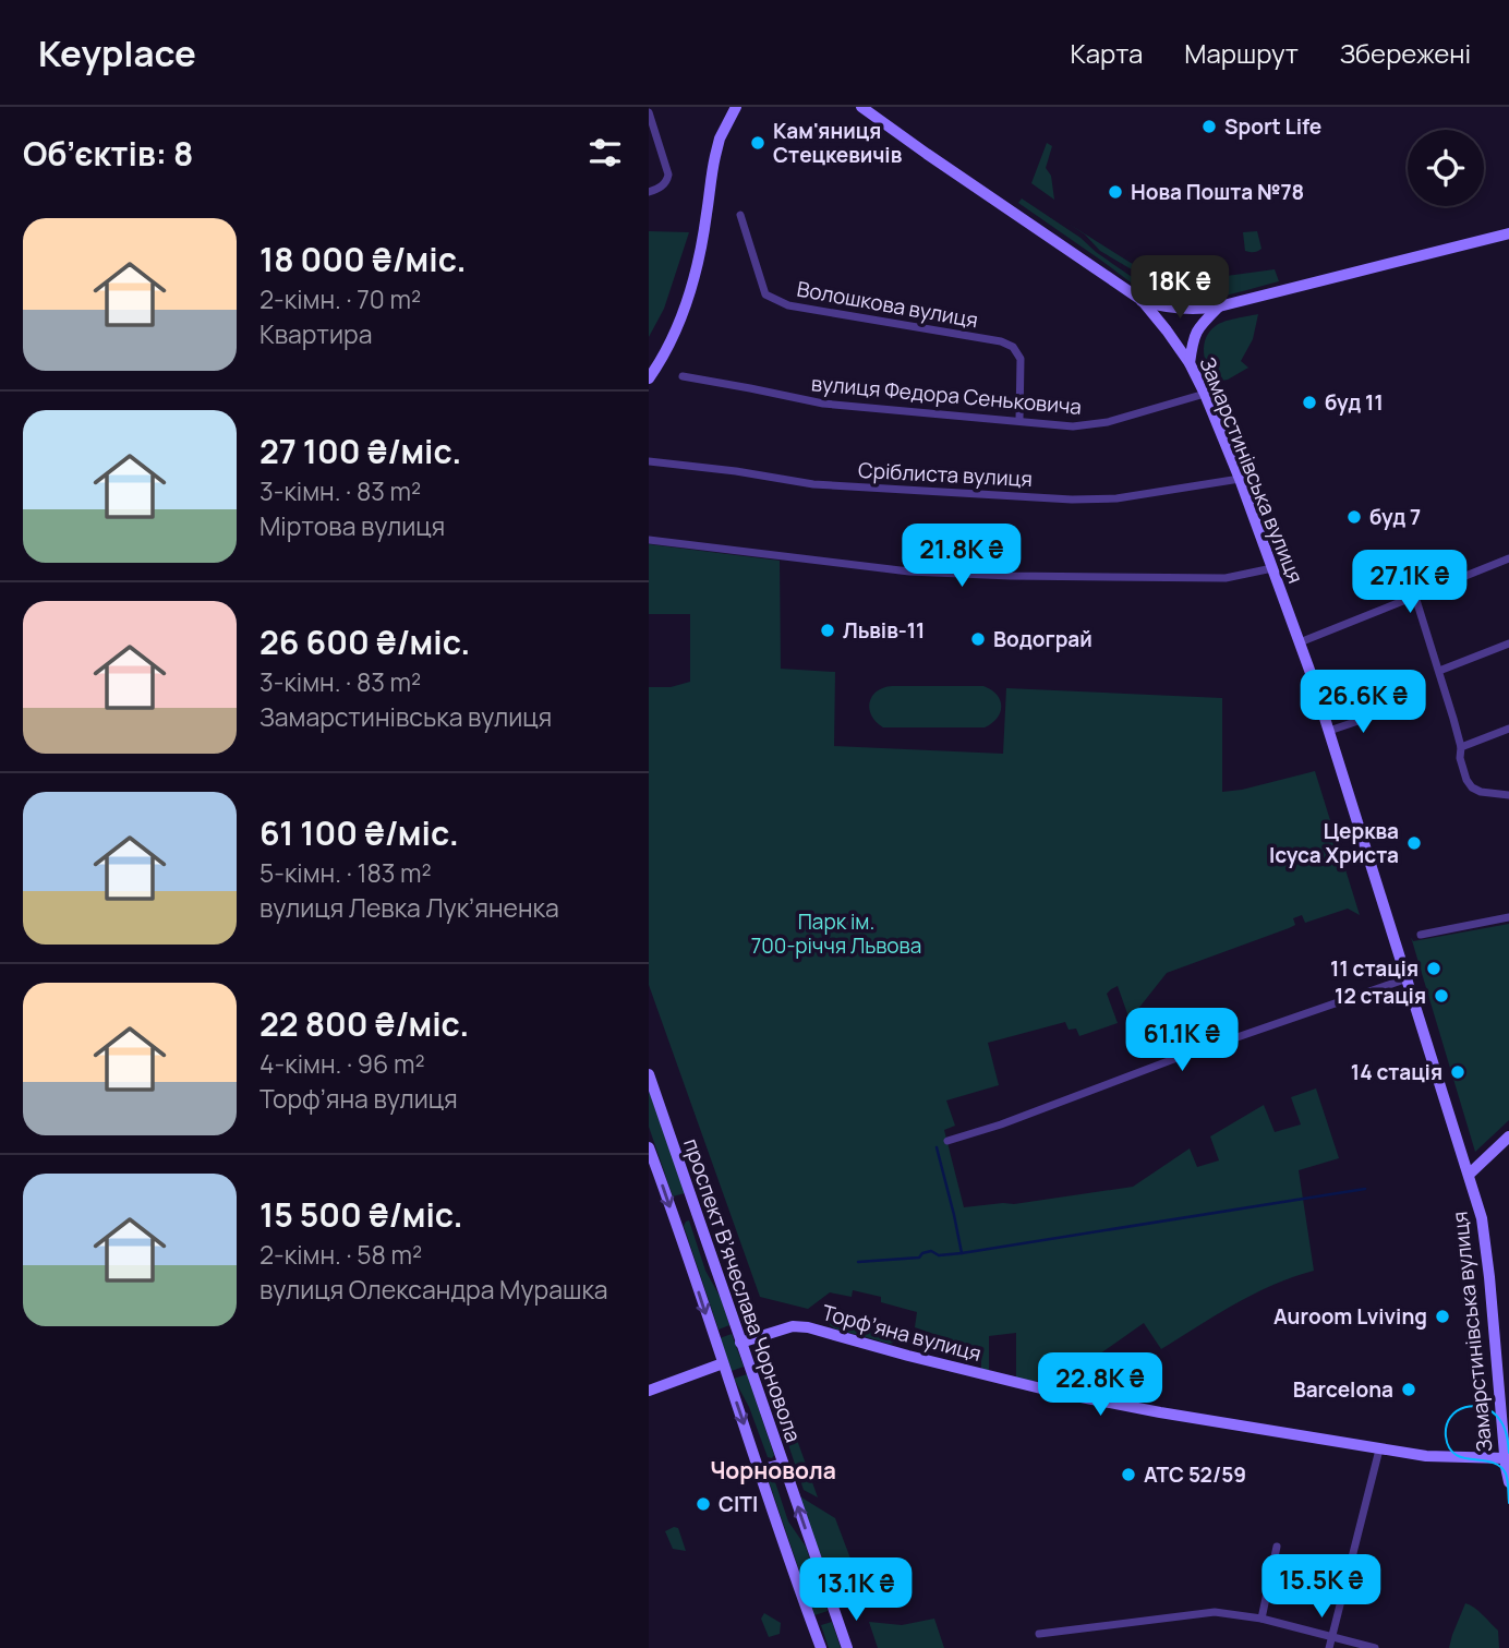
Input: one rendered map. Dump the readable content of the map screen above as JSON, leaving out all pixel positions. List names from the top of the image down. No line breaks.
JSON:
{"streets":{"main road":["Замарстинівська вулиця","проспект Вʼячеслава Чорновола","Торфʼяна вулиця"],"street":["Волошкова вулиця","вулиця Федора Сеньковича","Сріблиста вулиця"]},"crossings":[["Волошкова вулиця","вулиця Федора Сеньковича"],["вулиця Федора Сеньковича","Замарстинівська вулиця"],["Замарстинівська вулиця","Сріблиста вулиця"],["Замарстинівська вулиця","Торфʼяна вулиця"],["проспект Вʼячеслава Чорновола","Торфʼяна вулиця"]],"districts":["Чорновола"],"parks":["Парк ім. 700-річчя Львова"],"places":["Sport Life","Кам'яниця Стецкевичів","Нова Пошта №78","буд 11","буд 7","Львів-11","Водограй","Церква Ісуса Христа","11 стація","12 стація","14 стація","Auroom Lviving","Barcelona","АТС 52/59","CITI"],"page":{"header":"Keyplace","nav":["Карта","Маршрут","Збережені"],"heading":"Об’єктів: 8","list":[{"name":"18 000 ₴/міс.","note":"2-кімн. · 70 m² · Квартира"},{"name":"27 100 ₴/міс.","note":"3-кімн. · 83 m² · Міртова вулиця"},{"name":"26 600 ₴/міс.","note":"3-кімн. · 83 m² · Замарстинівська вулиця"},{"name":"61 100 ₴/міс.","note":"5-кімн. · 183 m² · вулиця Левка Лукʼяненка"},{"name":"22 800 ₴/міс.","note":"4-кімн. · 96 m² · Торфʼяна вулиця"},{"name":"15 500 ₴/міс.","note":"2-кімн. · 58 m² · вулиця Олександра Мурашка"}],"price":["18K ₴","21.8K ₴","27.1K ₴","26.6K ₴","61.1K ₴","22.8K ₴","15.5K ₴","13.1K ₴"]}}
